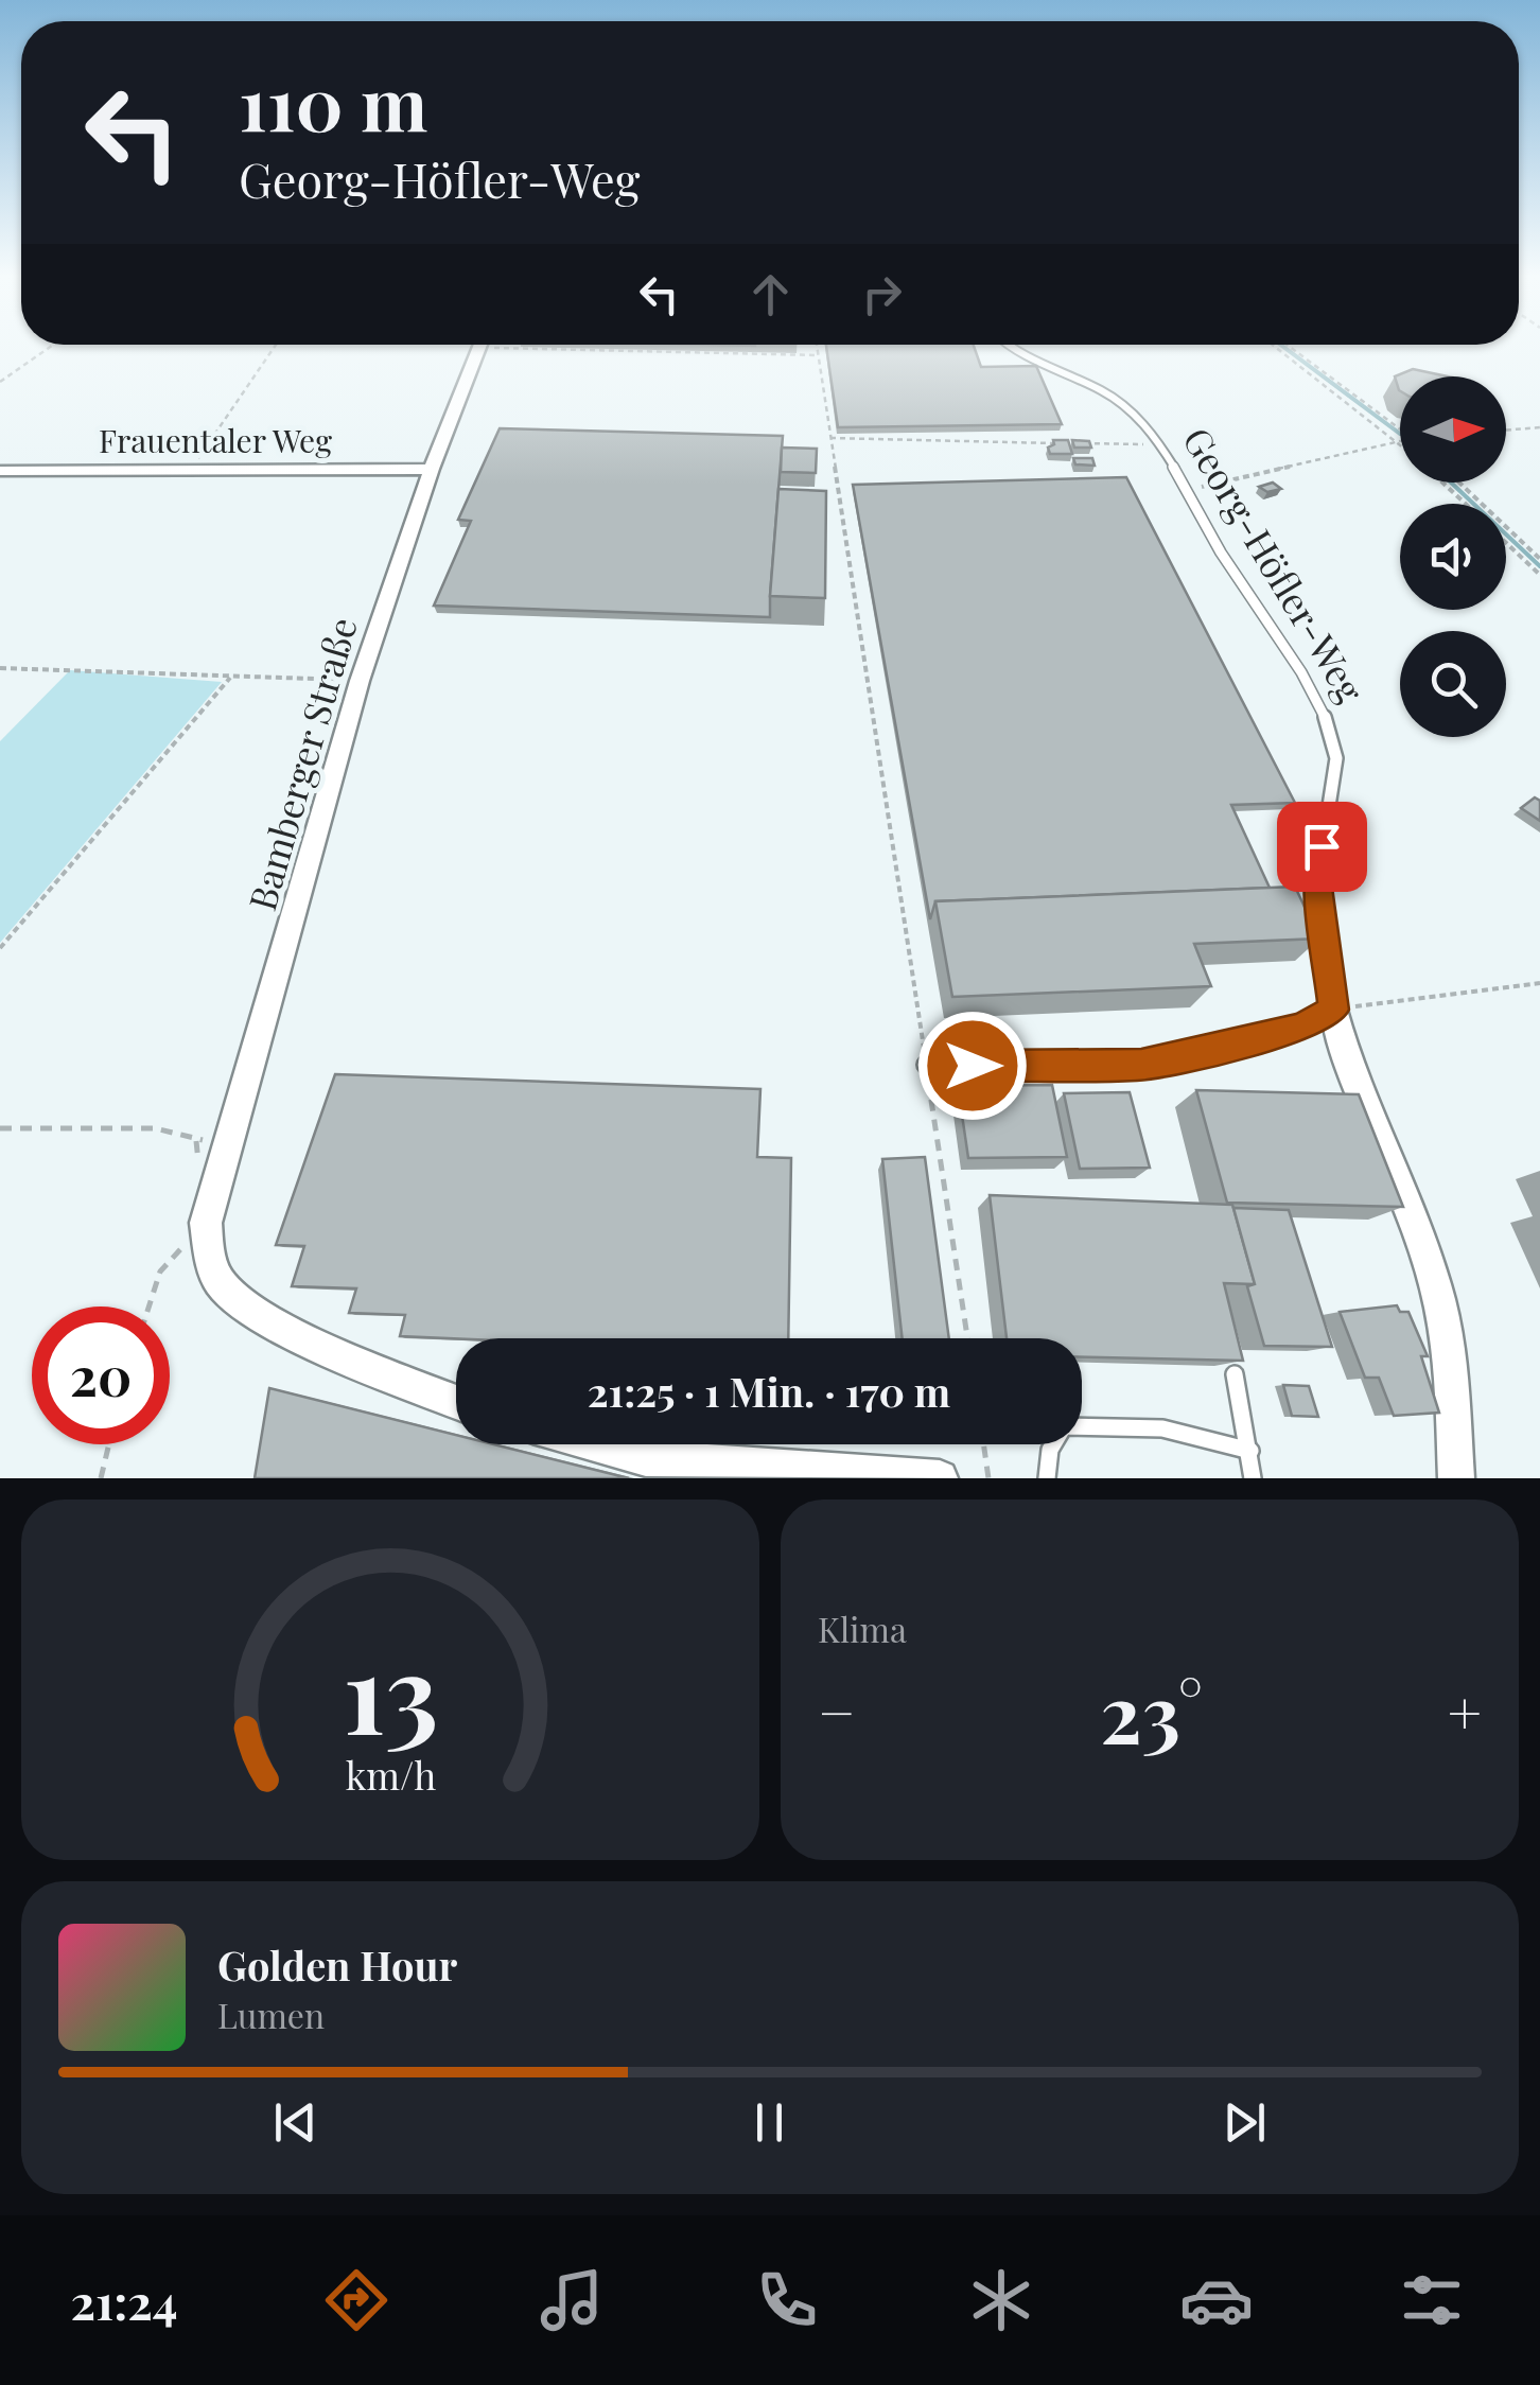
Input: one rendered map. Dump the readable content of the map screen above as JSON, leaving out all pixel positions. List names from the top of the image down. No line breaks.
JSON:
{"streets":{"street":["Frauentaler Weg","Georg-Höfler-Weg","Bamberger Straße"]},"crossings":[["Frauentaler Weg","Bamberger Straße"]],"north":"right","page":{"turn":["110 m","Georg-Höfler-Weg"],"limit":"20","trip":"21:25 · 1 Min. · 170 m","tile":"Klima","heat":["−","23°","+"],"song":["Golden Hour","Lumen"],"tabs":"21:24","gauge":["13","km/h"]}}
